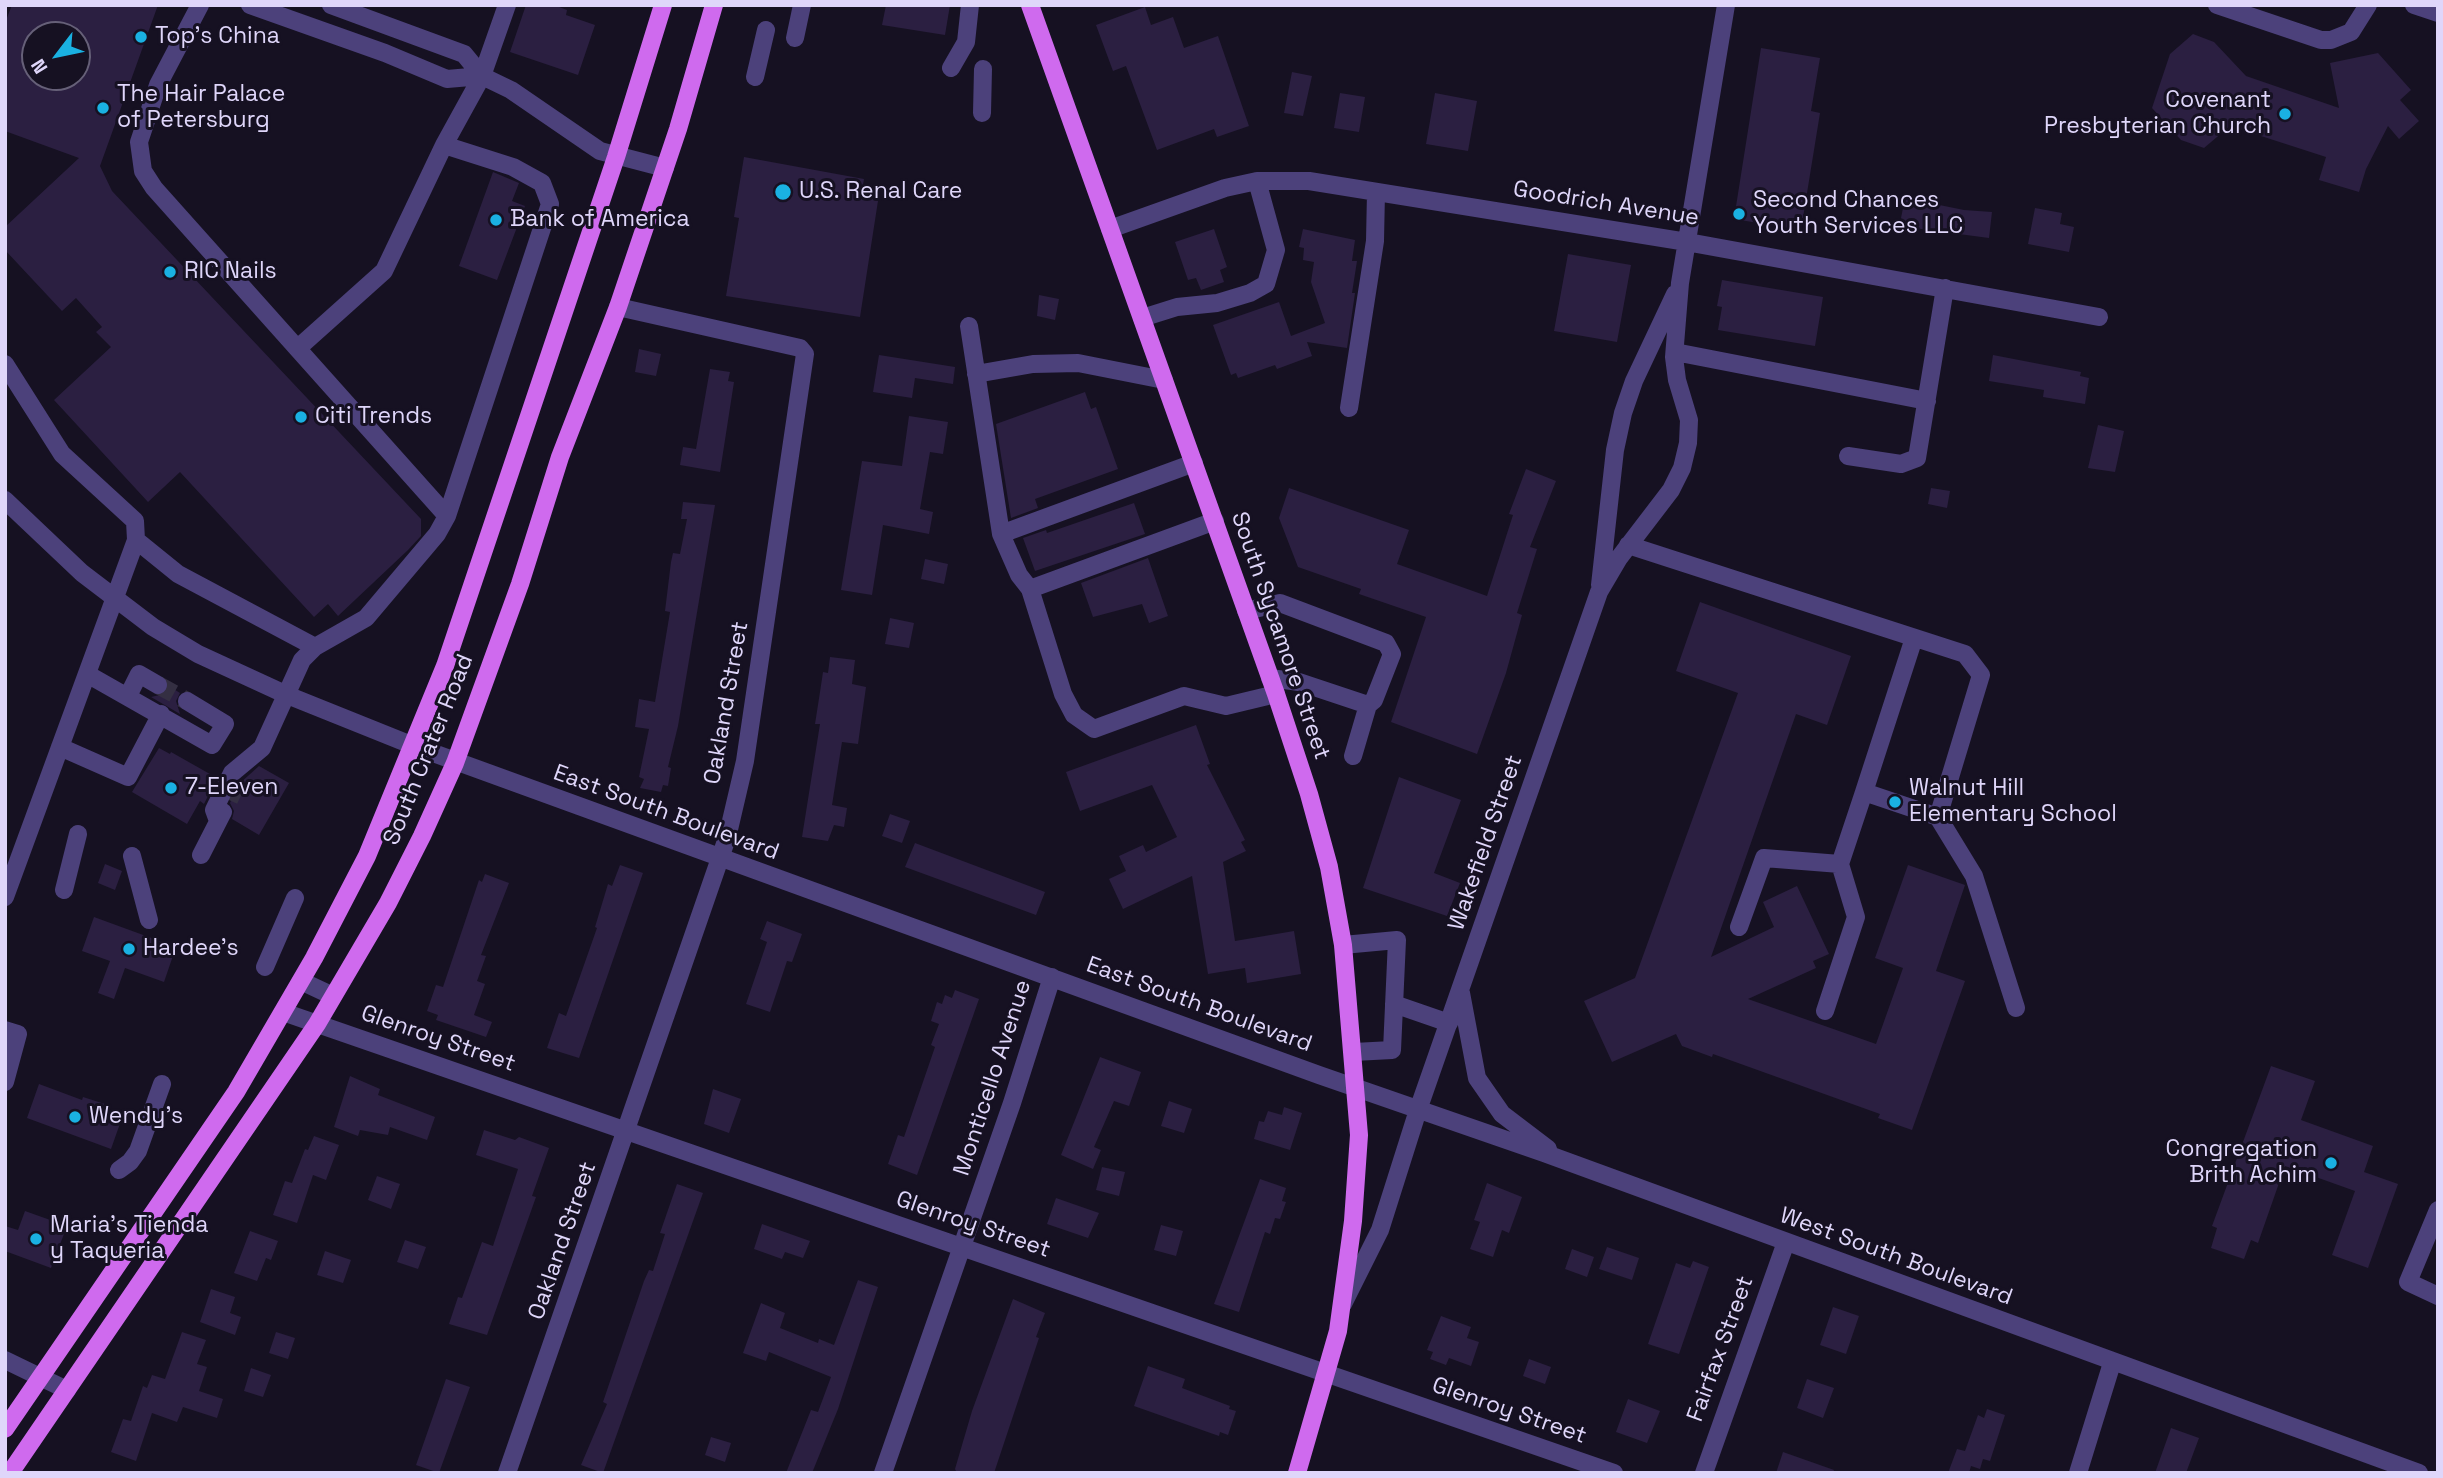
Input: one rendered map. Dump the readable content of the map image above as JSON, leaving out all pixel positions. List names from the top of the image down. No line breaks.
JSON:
{"streets":{"main road":["South Sycamore Street","South Crater Road"],"street":["Goodrich Avenue","Oakland Street","East South Boulevard","Wakefield Street","Glenroy Street","Monticello Avenue","West South Boulevard","Fairfax Street"]},"crossings":[["Goodrich Avenue","South Sycamore Street"],["Goodrich Avenue","Wakefield Street"],["South Sycamore Street","East South Boulevard"],["South Sycamore Street","Wakefield Street"],["South Sycamore Street","Glenroy Street"],["South Sycamore Street","West South Boulevard"],["Oakland Street","South Crater Road"],["Oakland Street","East South Boulevard"],["Oakland Street","Glenroy Street"],["South Crater Road","East South Boulevard"],["South Crater Road","Glenroy Street"],["East South Boulevard","Monticello Avenue"],["East South Boulevard","West South Boulevard"],["Wakefield Street","West South Boulevard"],["Glenroy Street","Monticello Avenue"],["West South Boulevard","Fairfax Street"]],"places":["Top’s China","The Hair Palace of Petersburg","Covenant Presbyterian Church","U.S. Renal Care","Second Chances Youth Services LLC","Bank of America","RIC Nails","Citi Trends","7-Eleven","Walnut Hill Elementary School","Hardee's","Wendy's","Congregation Brith Achim","Maria's Tienda y Taqueria"],"north":"bottom left"}
